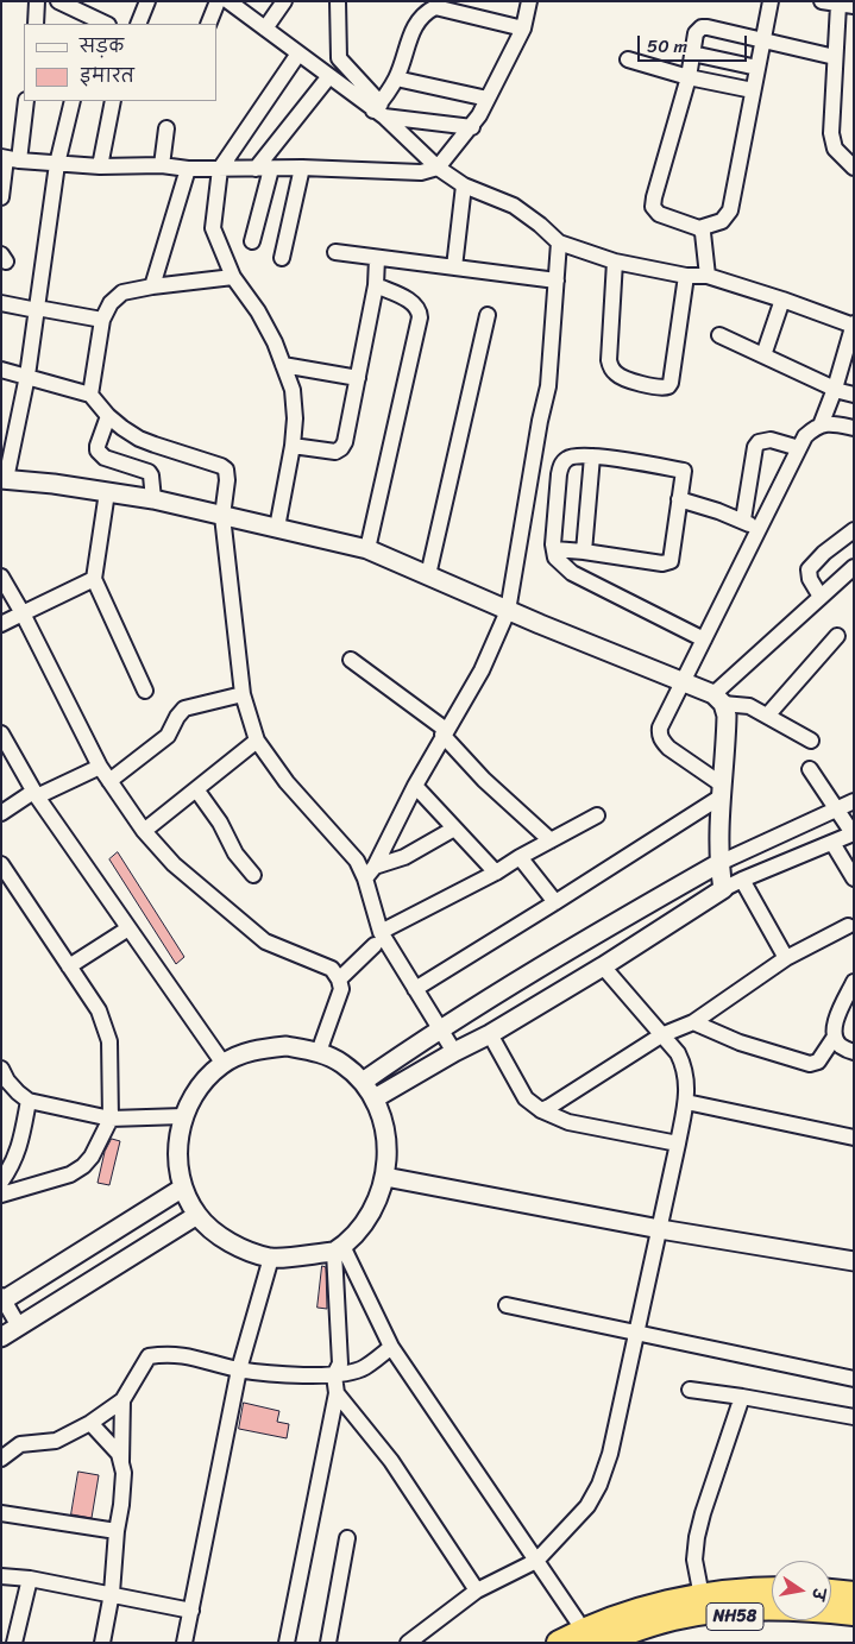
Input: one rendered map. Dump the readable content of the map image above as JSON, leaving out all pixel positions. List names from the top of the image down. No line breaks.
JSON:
{"streets":{"highway":["NH58"]},"legend":["सड़क","इमारत"],"scale_bar":"50 m","north":"right"}
